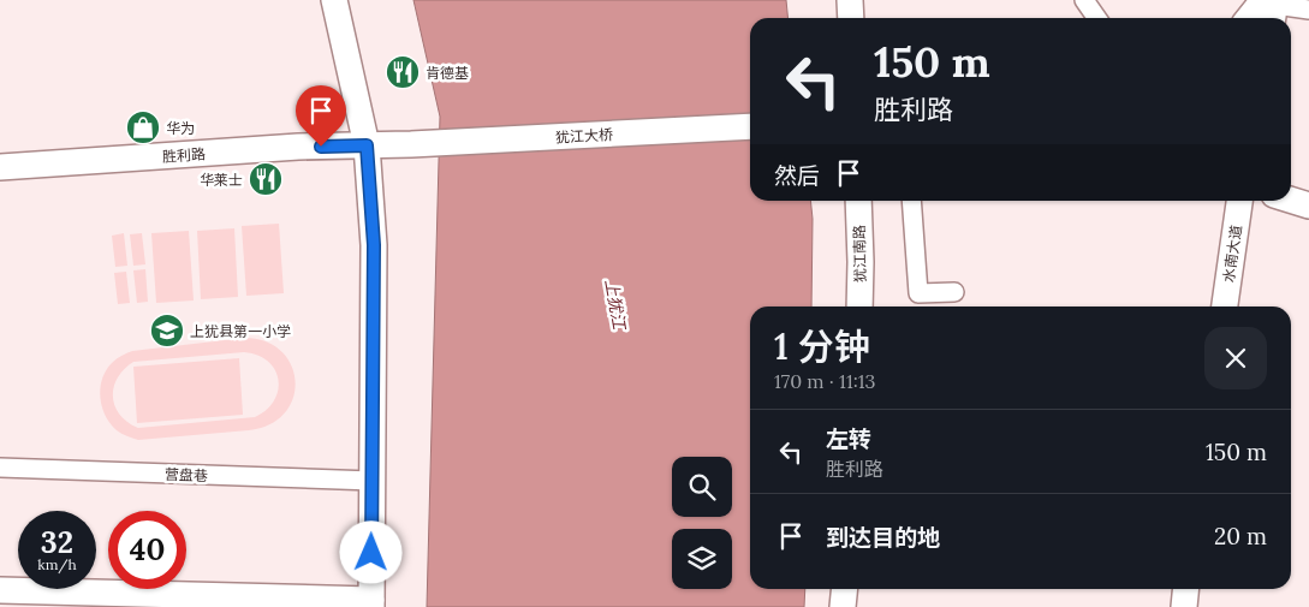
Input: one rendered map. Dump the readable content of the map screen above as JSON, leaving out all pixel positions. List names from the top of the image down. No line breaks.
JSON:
{"streets":{"street":["犹江大桥","胜利路","犹江南路","水南大道","营盘巷"]},"crossings":[["犹江大桥","胜利路"]],"water":["上犹江"],"places":{"restaurant":["肯德基","华莱士"],"shop":["华为"],"school or university":["上犹县第一小学"]},"page":{"turn":["150 m","胜利路"],"then":"然后","heading":["1 分钟","170 m · 11:13"],"list":[{"name":"左转","note":"胜利路","value":"150 m"},{"name":"到达目的地","value":"20 m"}],"speed":"32 km/h","limit":"40"}}
